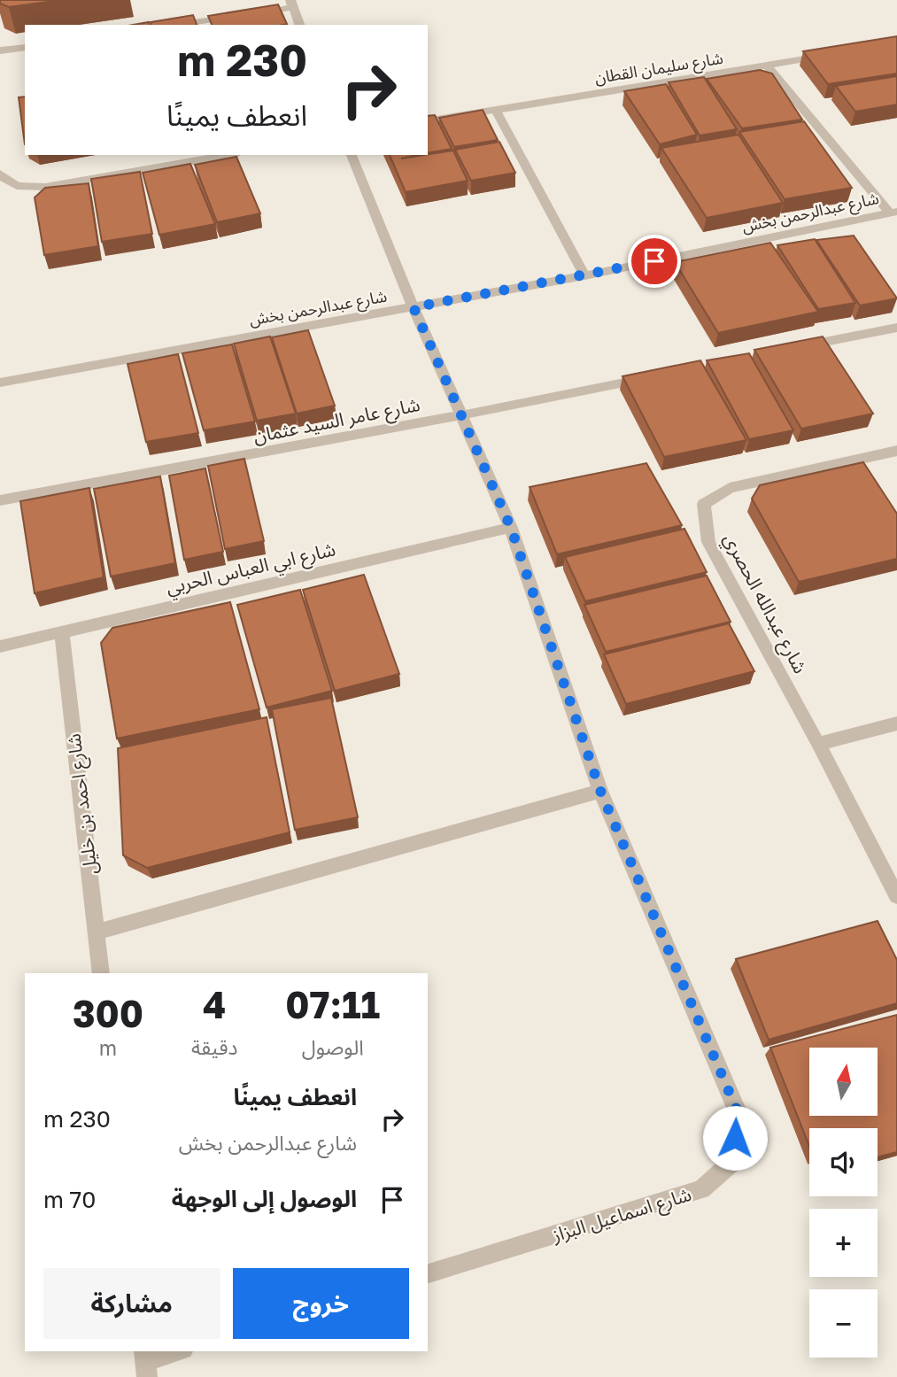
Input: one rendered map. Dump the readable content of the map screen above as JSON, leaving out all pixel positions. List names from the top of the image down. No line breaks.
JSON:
{"streets":{"street":["شارع سليمان القطان","شارع عبدالرحمن بخش","شارع عامر السيد عثمان","شارع ابي العباس الحربي","شارع عبدالله الحصري","شارع احمد بن خليل","شارع اسماعيل البزاز"]},"crossings":[["شارع عبدالرحمن بخش","شارع اسماعيل البزاز"],["شارع عامر السيد عثمان","شارع اسماعيل البزاز"],["شارع ابي العباس الحربي","شارع احمد بن خليل"],["شارع ابي العباس الحربي","شارع اسماعيل البزاز"]],"north":"top","page":{"turn":["230 m","انعطف يمينًا"],"eta":["07:11","الوصول","4","دقيقة","300","m"],"map_buttons":["+","−"],"list":[{"name":"انعطف يمينًا","note":"شارع عبدالرحمن بخش","value":"230 m"},{"name":"الوصول إلى الوجهة","value":"70 m"}],"buttons":["خروج","مشاركة"]}}
